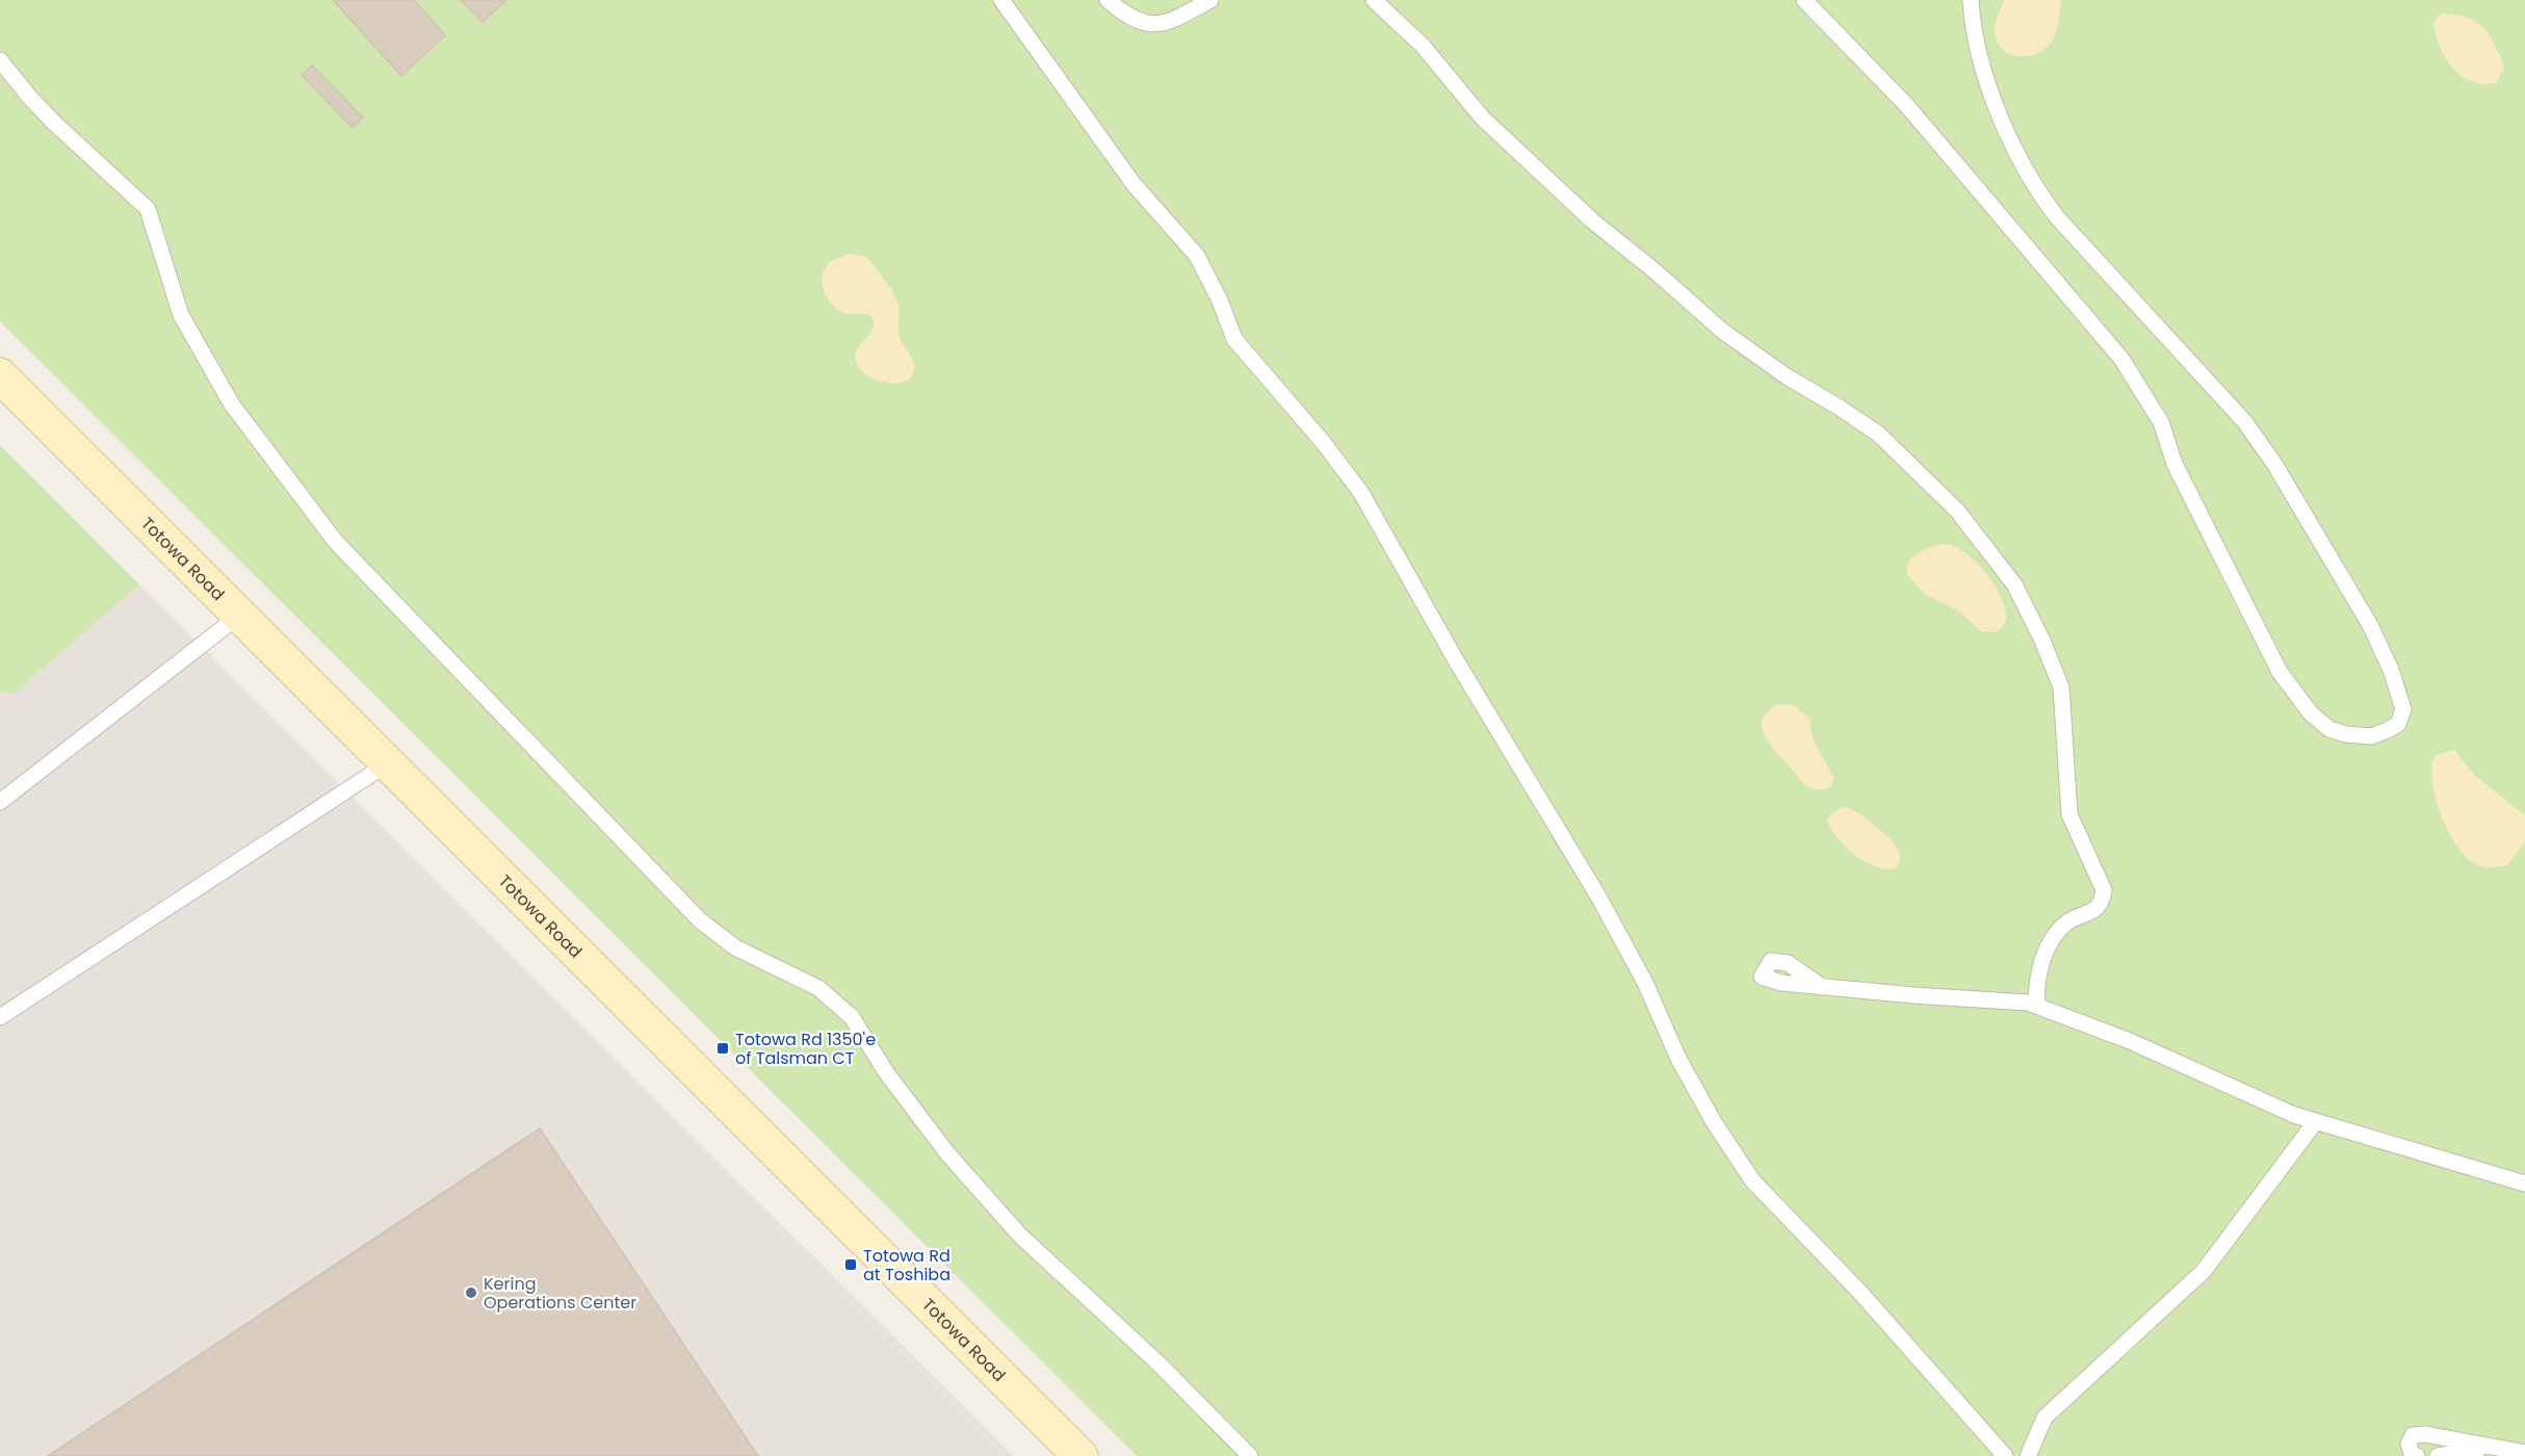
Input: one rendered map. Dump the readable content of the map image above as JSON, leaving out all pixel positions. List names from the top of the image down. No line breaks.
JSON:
{"streets":{"main road":["Totowa Road"]},"places":{"transit":["Totowa Rd 1350'e of Talsman CT","Totowa Rd at Toshiba"],"other":["Kering Operations Center"]}}
